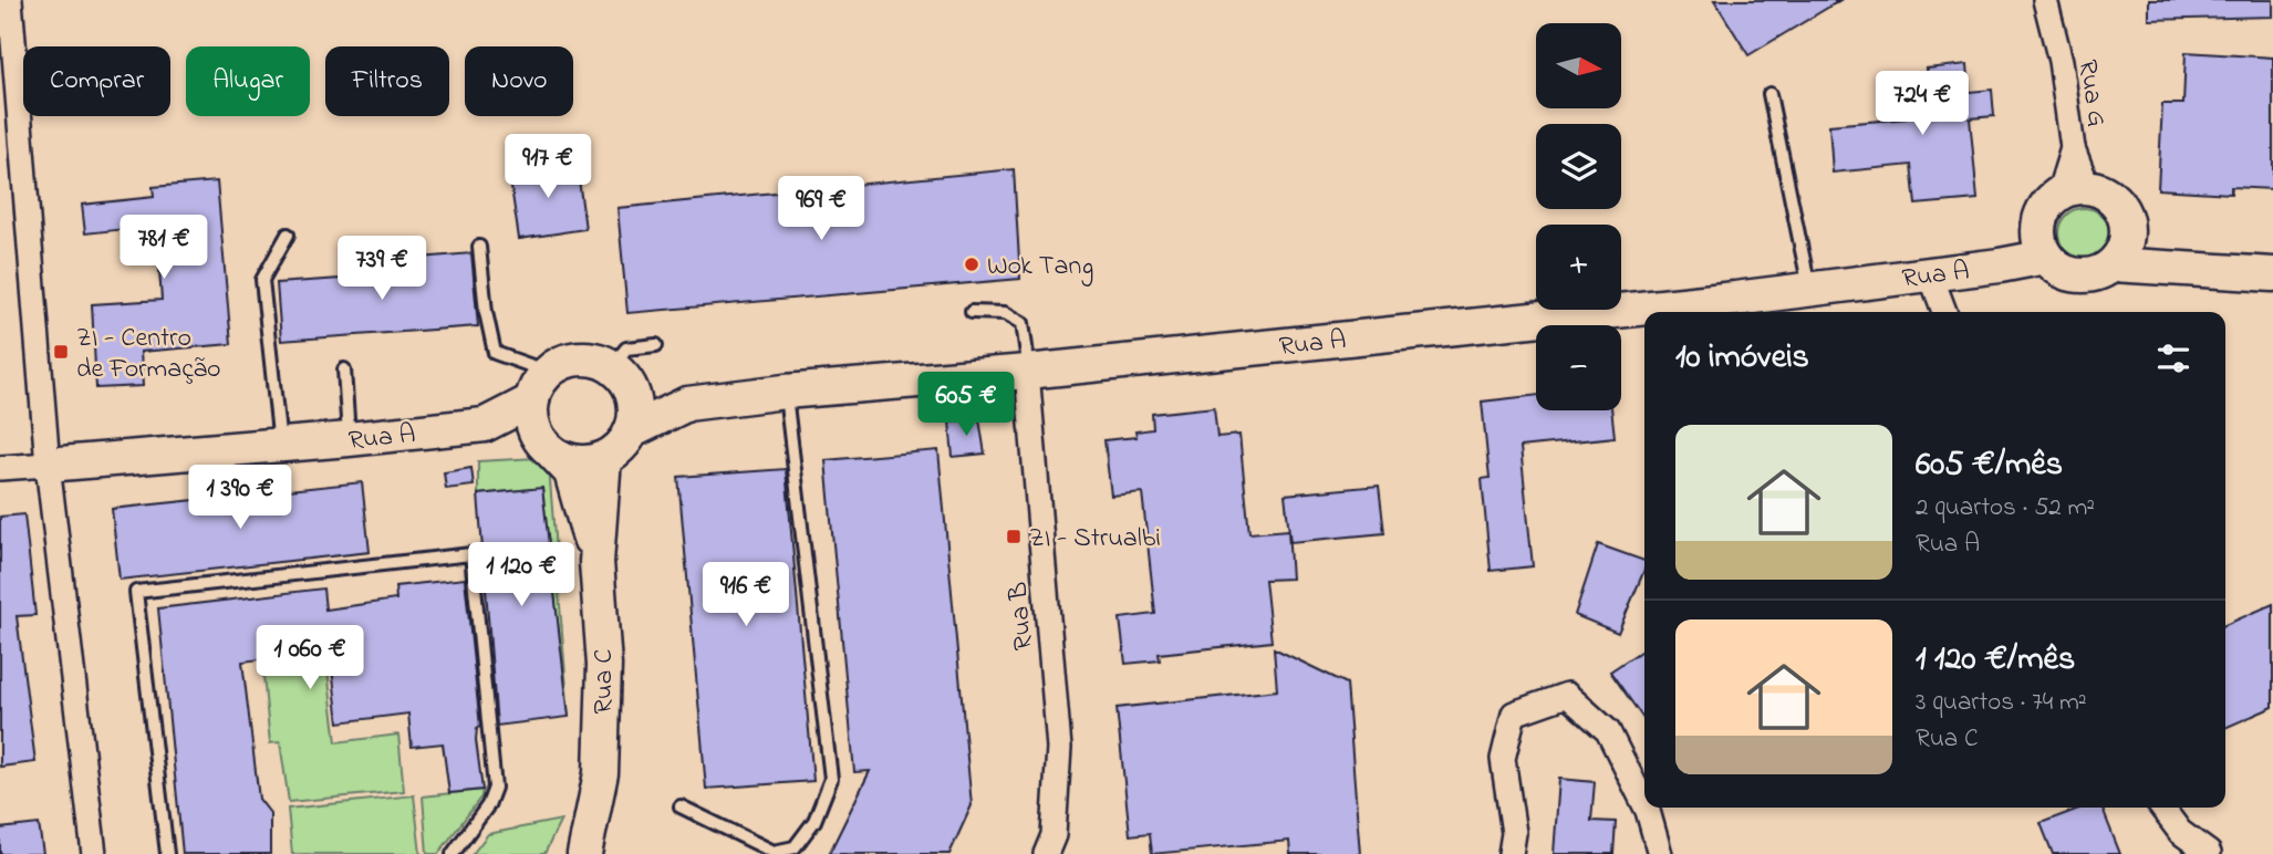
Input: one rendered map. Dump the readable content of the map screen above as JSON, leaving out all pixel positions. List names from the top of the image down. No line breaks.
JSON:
{"streets":{"street":["Rua G","Rua A","Rua B","Rua C"]},"crossings":[["Rua G","Rua A"],["Rua A","Rua B"],["Rua A","Rua C"]],"places":{"other":["Wok Tang"],"transit":["ZI - Centro de Formação","ZI - Strualbi"]},"north":"right","page":{"map_buttons":["+","−"],"chip":["Comprar","Alugar","Filtros","Novo"],"price":["724 €","917 €","969 €","781 €","739 €","605 €","1 390 €","1 120 €","916 €","1 060 €"],"heading":"10 imóveis","list":[{"name":"605 €/mês","note":"2 quartos · 52 m² · Rua A"},{"name":"1 120 €/mês","note":"3 quartos · 74 m² · Rua C"}]}}
